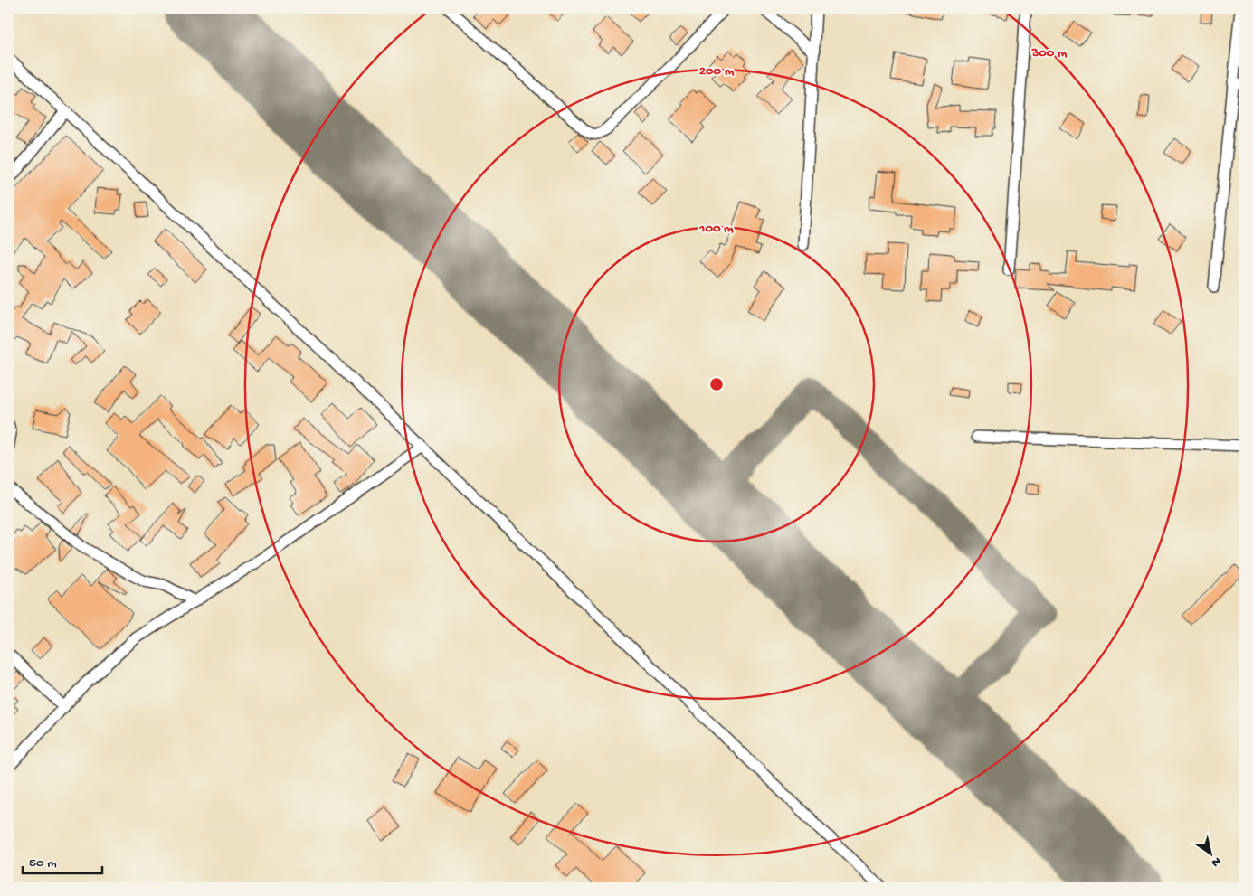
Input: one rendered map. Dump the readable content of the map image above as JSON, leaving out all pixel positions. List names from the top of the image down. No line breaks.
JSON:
{"scale_bar":"50 m","north":"bottom right","rings":["300 m","200 m","100 m"]}
